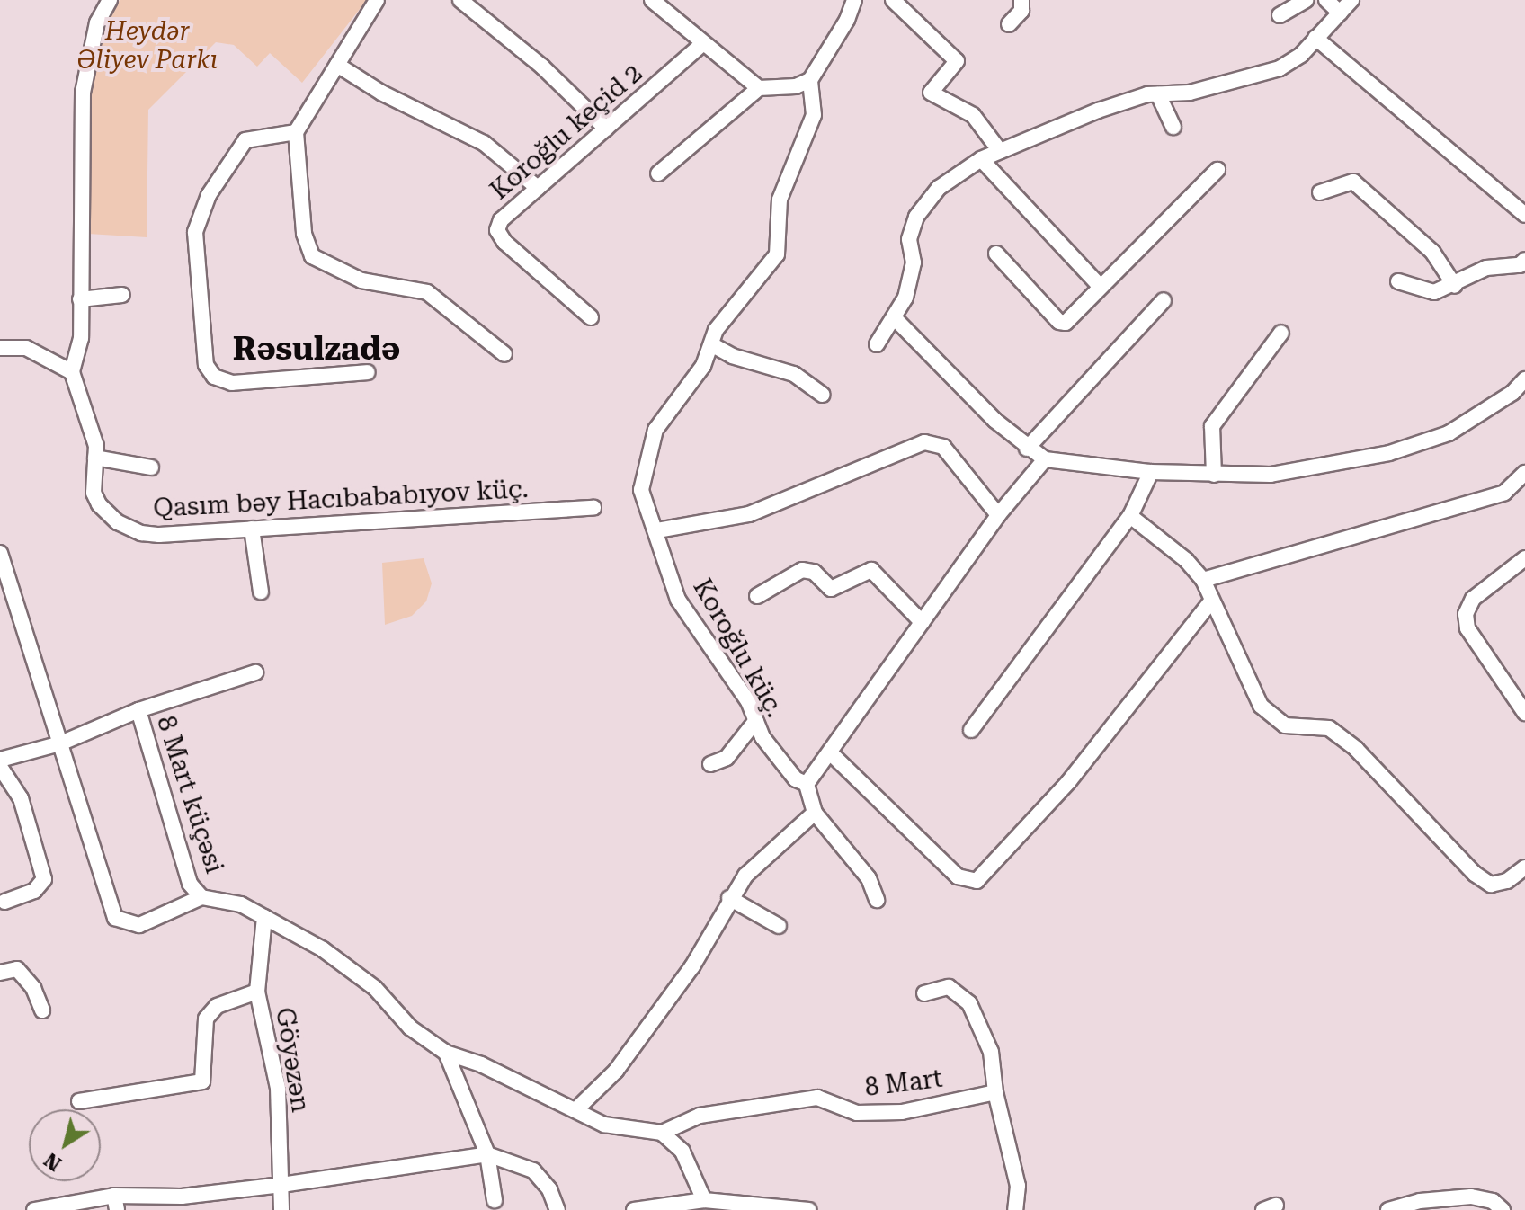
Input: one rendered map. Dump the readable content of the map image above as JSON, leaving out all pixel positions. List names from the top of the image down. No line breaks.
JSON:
{"streets":{"street":["Koroğlu keçid 2","Qasım bəy Hacıbababıyov küç.","Koroğlu küç.","8 Mart küçəsi","Göyəzən","8 Mart"]},"crossings":[["8 Mart küçəsi","Göyəzən"],["8 Mart küçəsi","8 Mart"]],"districts":["Rəsulzadə"],"parks":["Heydər Əliyev Parkı"],"north":"bottom left"}
